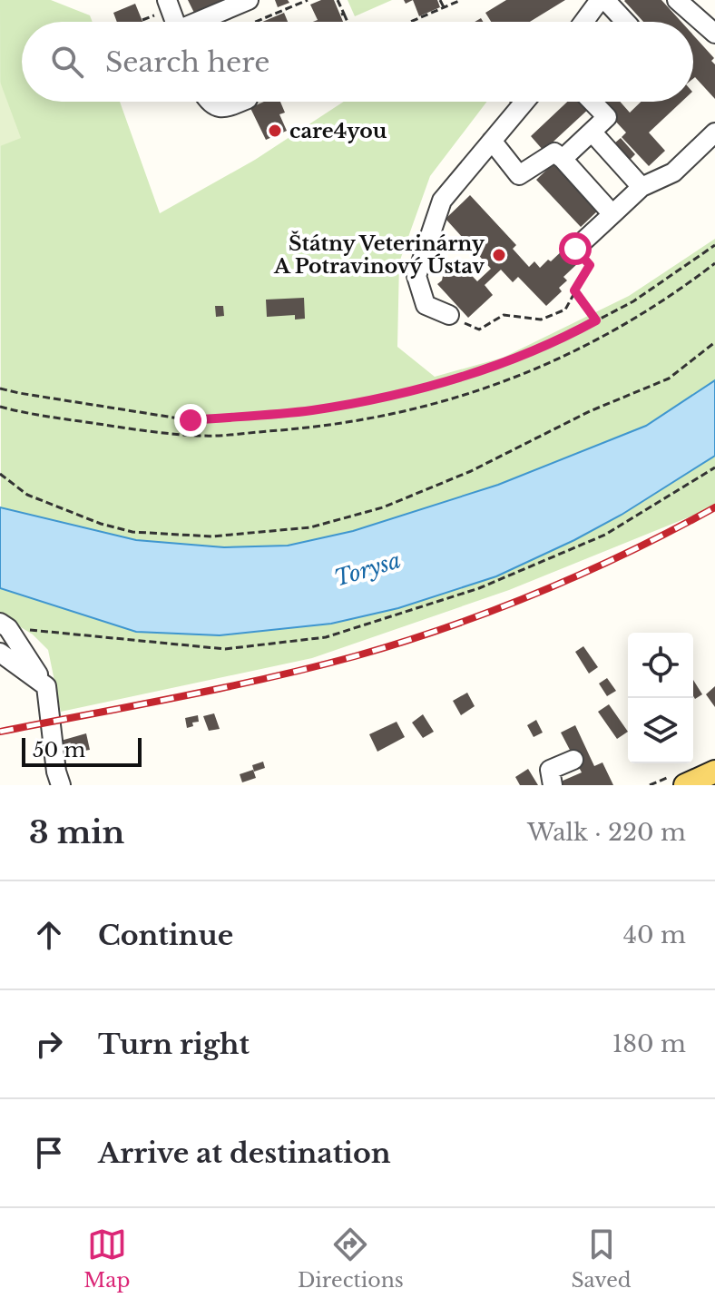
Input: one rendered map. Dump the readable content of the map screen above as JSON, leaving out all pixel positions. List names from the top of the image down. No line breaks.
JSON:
{"water":["Torysa"],"places":["care4you","Štátny Veterinárny A Potravinový Ústav"],"scale_bar":"50 m","page":{"search":"Search here","scale":"50 m","heading":["3 min","Walk · 220 m"],"list":[["Continue","40 m"],["Turn right","180 m"],"Arrive at destination"],"nav":["Map","Directions","Saved"]}}
